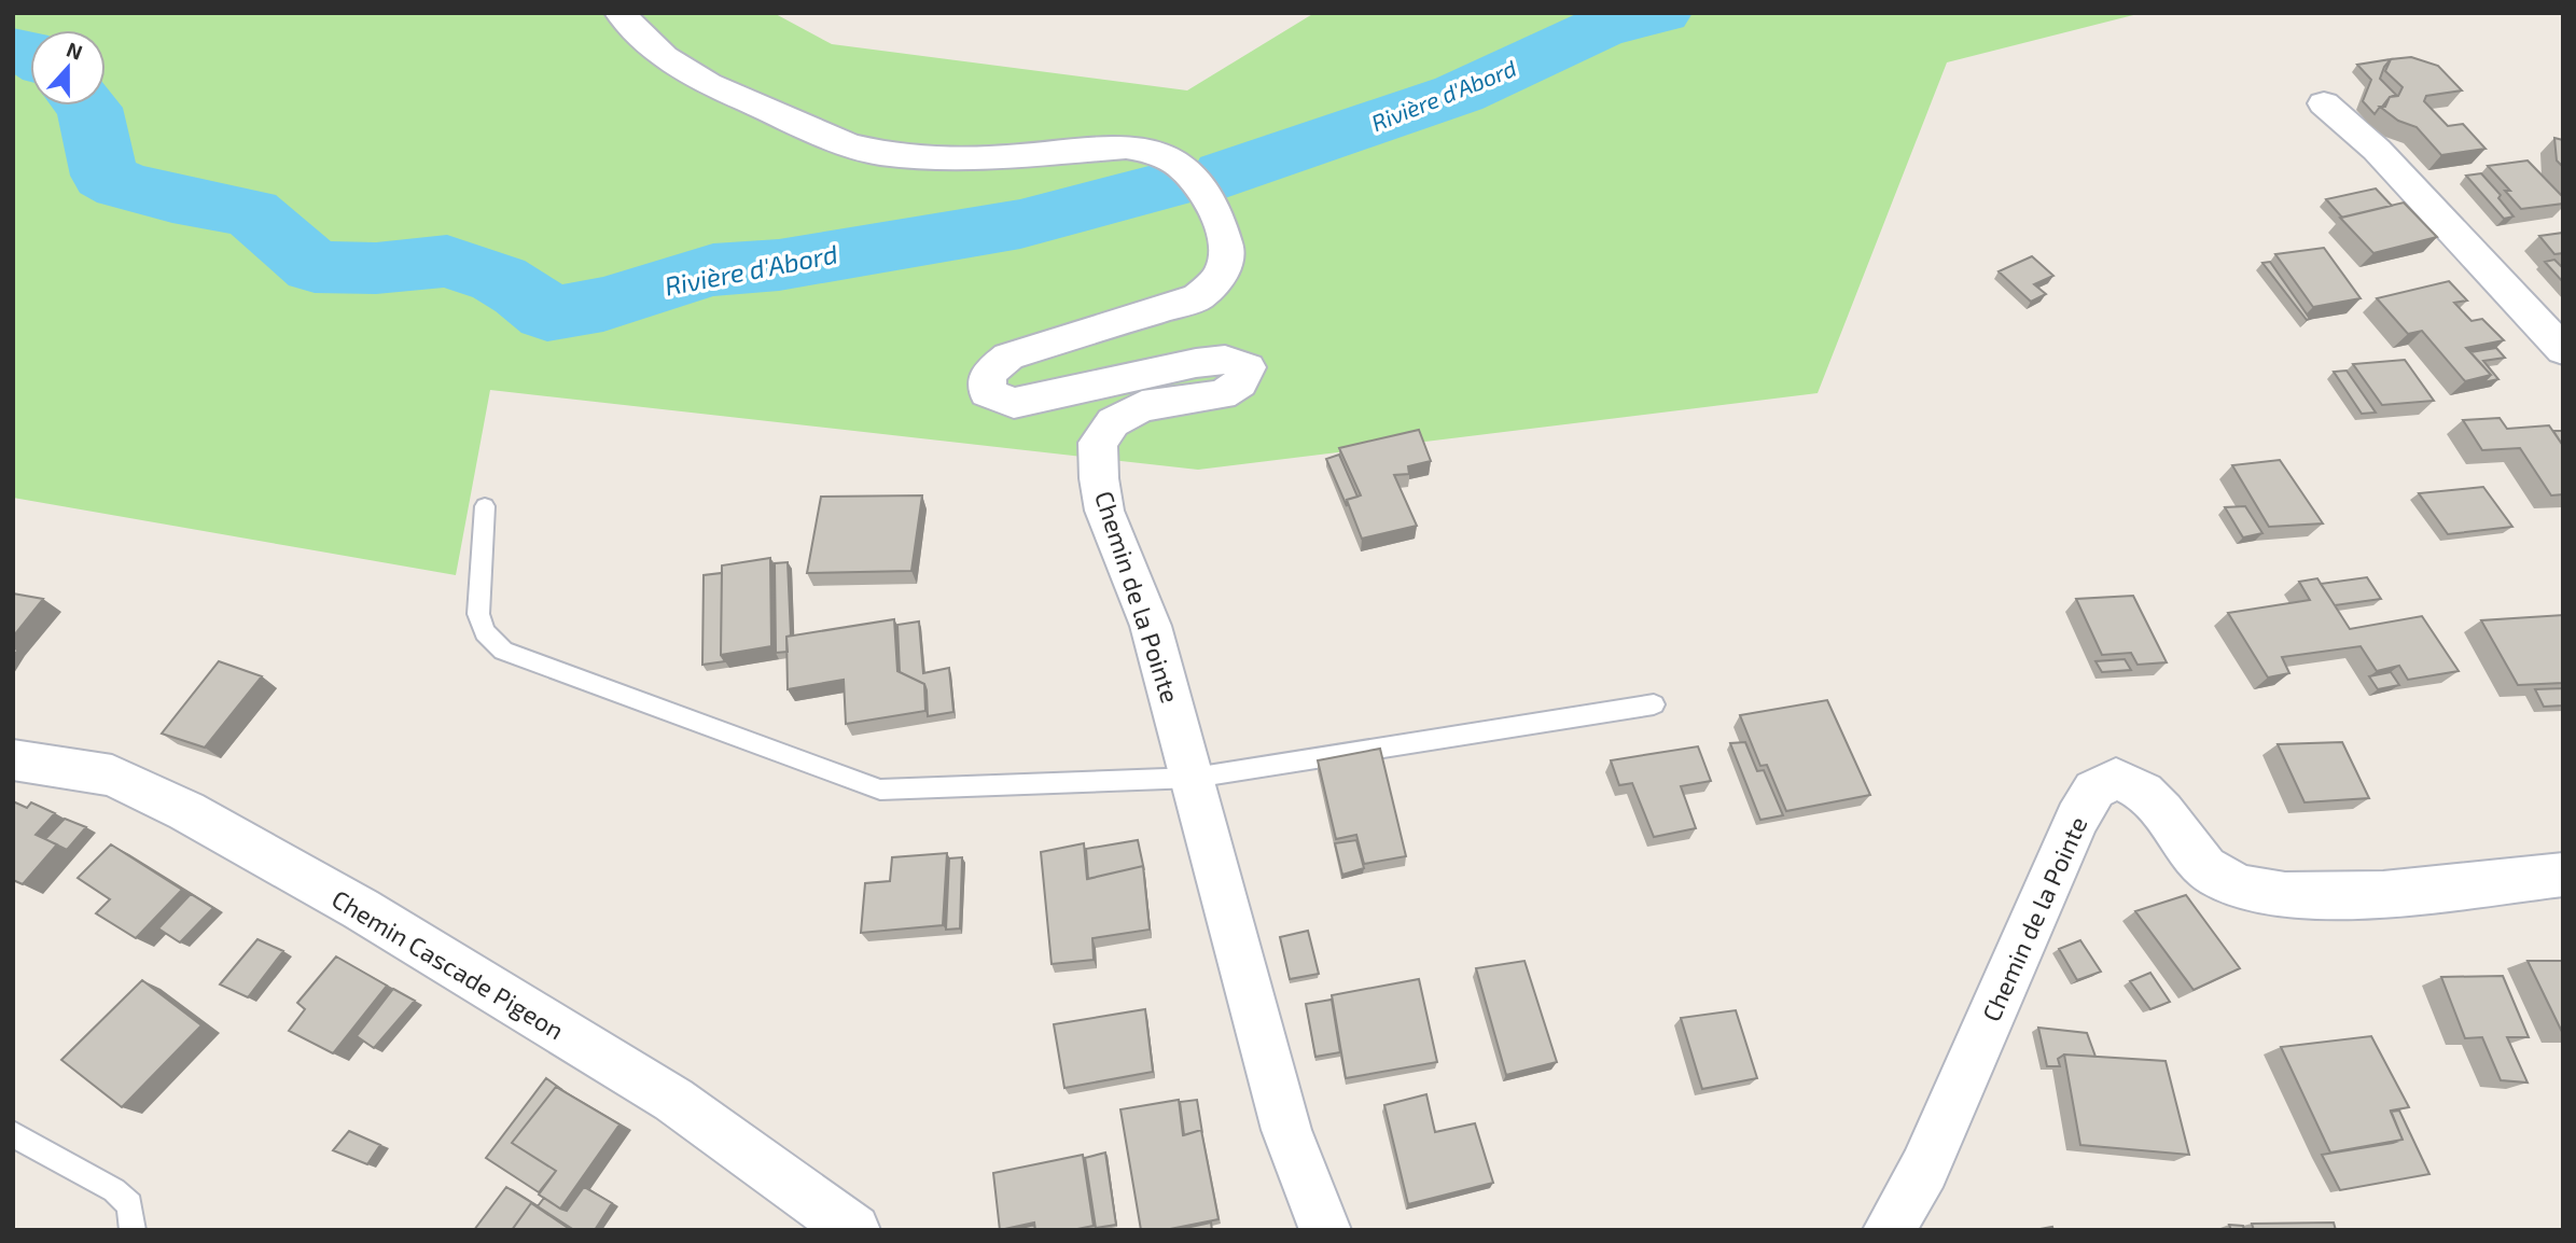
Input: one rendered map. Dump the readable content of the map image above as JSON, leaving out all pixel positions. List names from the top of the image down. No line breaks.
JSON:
{"streets":{"street":["Chemin de la Pointe","Chemin Cascade Pigeon"]},"water":["Rivière d'Abord"],"north":"top"}
